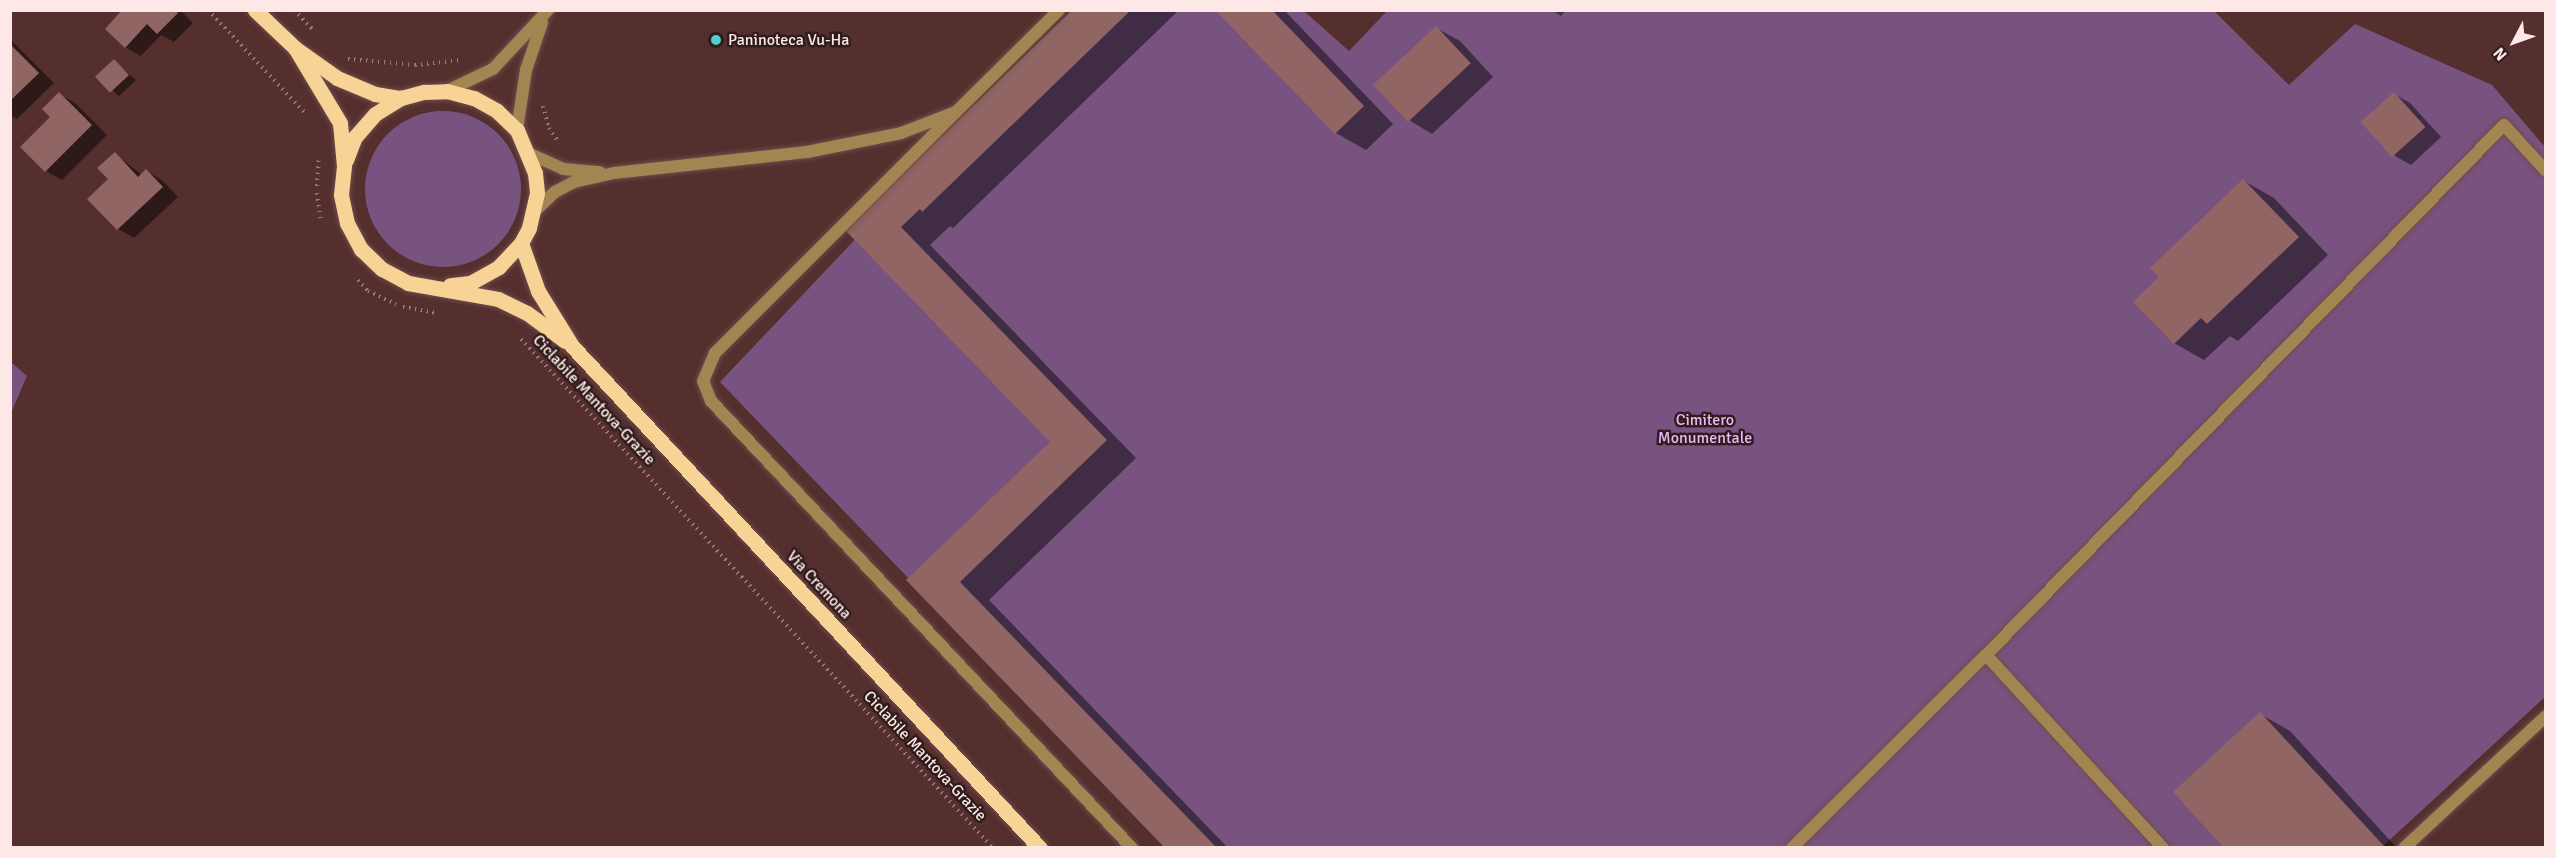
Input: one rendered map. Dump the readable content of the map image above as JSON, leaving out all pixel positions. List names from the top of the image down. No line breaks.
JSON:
{"streets":{"main road":["Via Cremona"],"path":["Ciclabile Mantova-Grazie"]},"parks":["Cimitero Monumentale"],"places":["Paninoteca Vu-Ha"],"north":"bottom left"}
